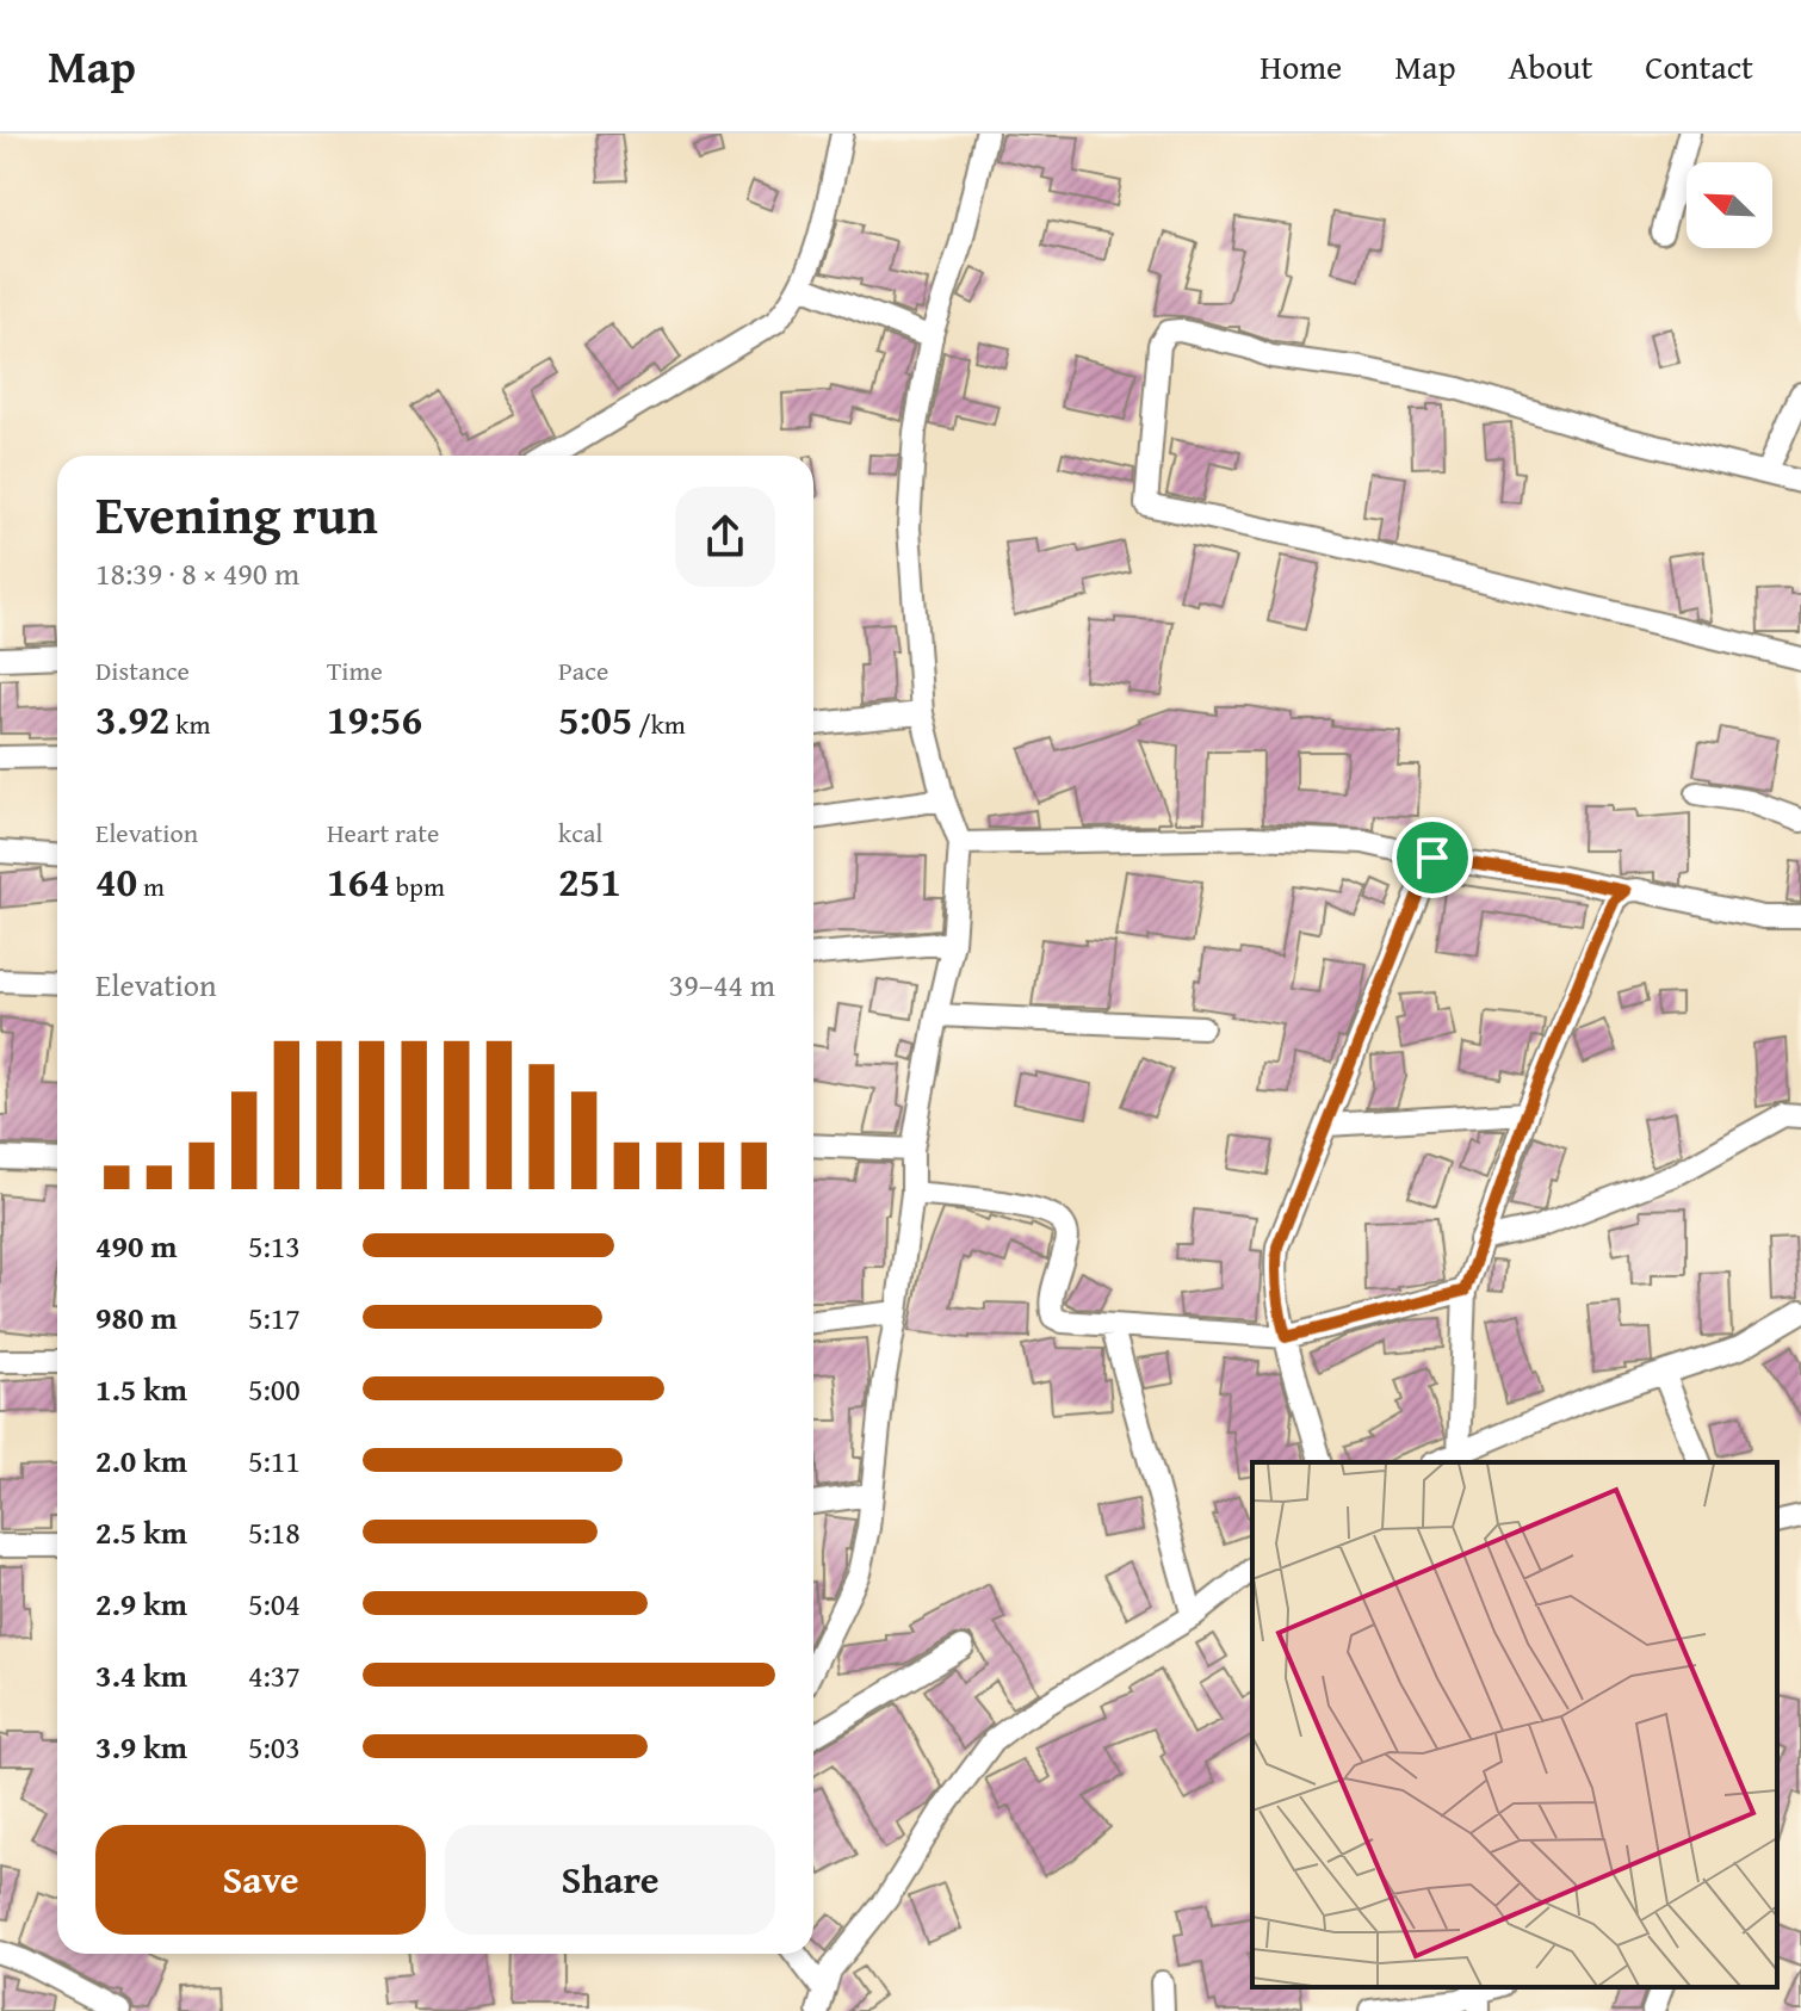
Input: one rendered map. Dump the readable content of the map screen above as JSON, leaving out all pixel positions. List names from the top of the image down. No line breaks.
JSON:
{"north":"top left","page":{"header":"Map","nav":["Home","Map","About","Contact"],"heading":["Evening run","18:39 · 8 × 490 m"],"stats":[["Distance","3.92 km"],["Time","19:56"],["Pace","5:05 /km"],["Elevation","40 m"],["Heart rate","164 bpm"],["kcal","251"]],"chart":["Elevation","39–44 m"],"list":[{"name":"490 m","note":"5:13"},{"name":"980 m","note":"5:17"},{"name":"1.5 km","note":"5:00"},{"name":"2.0 km","note":"5:11"},{"name":"2.5 km","note":"5:18"},{"name":"2.9 km","note":"5:04"},{"name":"3.4 km","note":"4:37"},{"name":"3.9 km","note":"5:03"}],"buttons":["Save","Share"]}}
